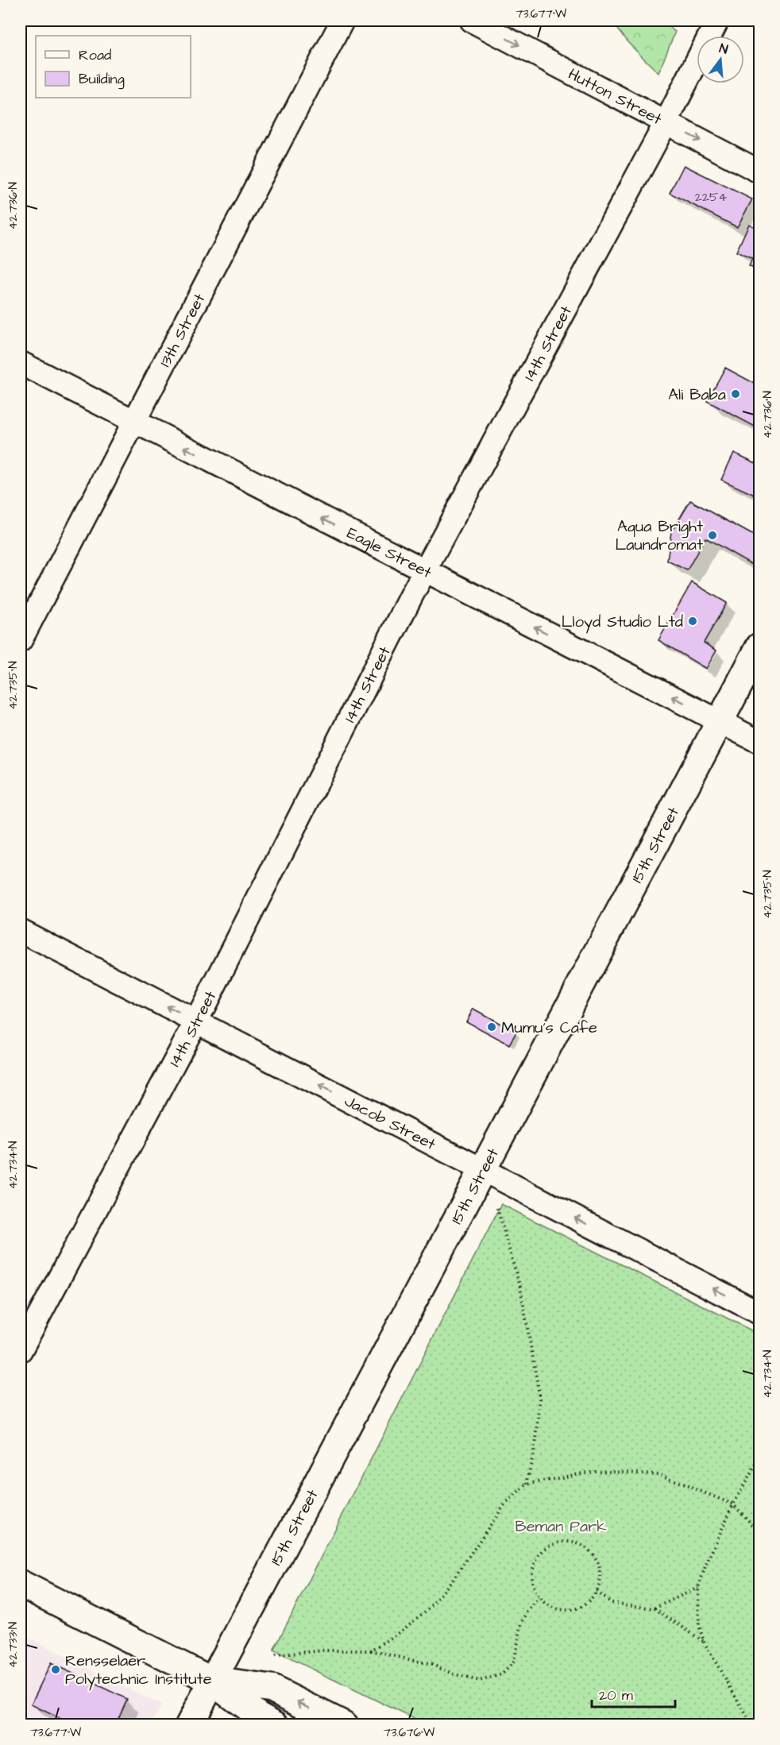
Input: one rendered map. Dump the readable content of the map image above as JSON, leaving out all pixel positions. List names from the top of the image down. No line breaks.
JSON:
{"streets":{"street":["Hutton Street","13th Street","14th Street","Eagle Street","15th Street","Jacob Street"]},"crossings":[["Hutton Street","14th Street"],["13th Street","Eagle Street"],["14th Street","Eagle Street"],["14th Street","Jacob Street"],["Eagle Street","15th Street"],["15th Street","Jacob Street"]],"one_way":["Hutton Street","Eagle Street","Jacob Street"],"parks":["Beman Park"],"places":["Ali Baba","Aqua Bright Laundromat","Lloyd Studio Ltd","Mumu's Cafe","Rensselaer Polytechnic Institute"],"house_numbers":["2254"],"legend":["Road","Building"],"scale_bar":"20 m","north":"top","coordinates":["73.677°W","42.736°N","42.735°N","42.734°N","42.733°N","73.676°W"]}
